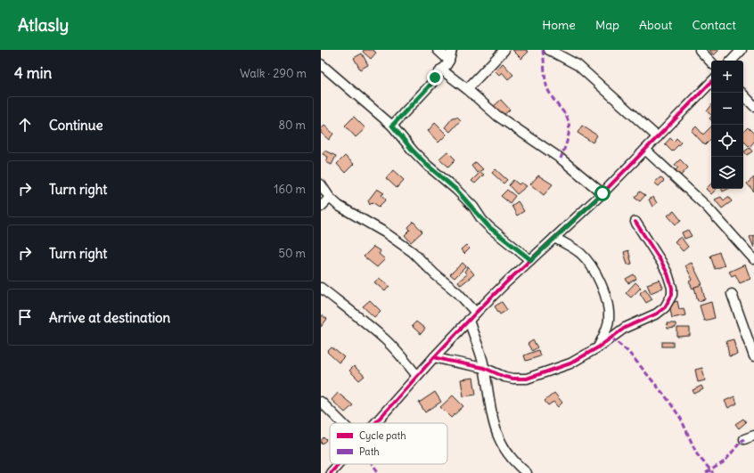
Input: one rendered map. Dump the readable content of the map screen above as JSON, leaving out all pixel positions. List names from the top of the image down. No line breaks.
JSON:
{"legend":["Cycle path","Path"],"page":{"header":"Atlasly","nav":["Home","Map","About","Contact"],"heading":["4 min","Walk · 290 m"],"map_buttons":["+","−"],"list":[["Continue","80 m"],["Turn right","160 m"],["Turn right","50 m"],"Arrive at destination"]}}
